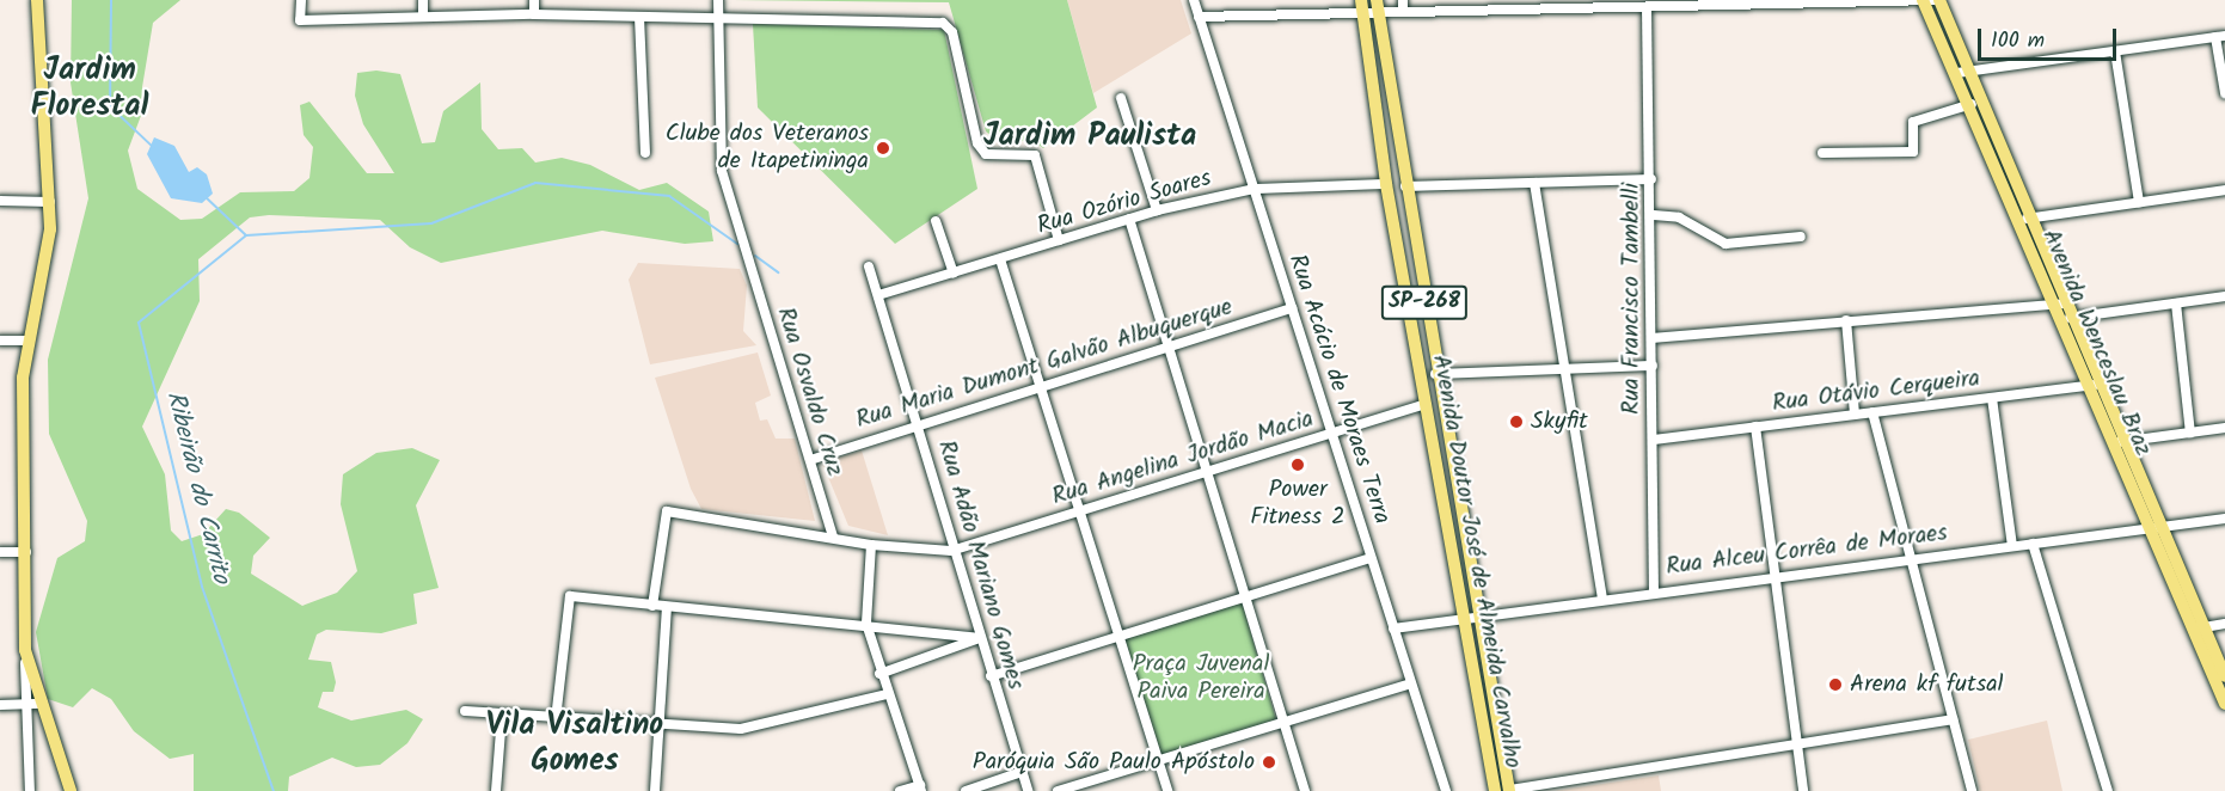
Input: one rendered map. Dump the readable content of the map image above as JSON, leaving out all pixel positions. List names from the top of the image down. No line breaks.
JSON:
{"streets":{"main road":["SP-268","Avenida Wenceslau Braz","Avenida Doutor José de Almeida Carvalho"],"street":["Rua Ozório Soares","Rua Francisco Tambelli","Rua Maria Dumont Galvão Albuquerque","Rua Acácio de Moraes Terra","Rua Osvaldo Cruz","Rua Otávio Cerqueira","Rua Angelina Jordão Macia","Rua Alceu Corrêa de Moraes","Rua Adão Mariano Gomes"]},"crossings":[["Rua Ozório Soares","Rua Acácio de Moraes Terra"],["Rua Ozório Soares","Avenida Doutor José de Almeida Carvalho"],["Rua Ozório Soares","Rua Adão Mariano Gomes"],["Rua Francisco Tambelli","Rua Otávio Cerqueira"],["Rua Francisco Tambelli","Rua Alceu Corrêa de Moraes"],["Avenida Wenceslau Braz","Rua Otávio Cerqueira"],["Avenida Wenceslau Braz","Rua Alceu Corrêa de Moraes"],["Rua Maria Dumont Galvão Albuquerque","Rua Acácio de Moraes Terra"],["Rua Maria Dumont Galvão Albuquerque","Rua Osvaldo Cruz"],["Rua Maria Dumont Galvão Albuquerque","Rua Adão Mariano Gomes"],["Rua Acácio de Moraes Terra","Rua Angelina Jordão Macia"],["Rua Acácio de Moraes Terra","Rua Alceu Corrêa de Moraes"],["Rua Angelina Jordão Macia","Avenida Doutor José de Almeida Carvalho"],["Rua Angelina Jordão Macia","Rua Adão Mariano Gomes"],["Rua Alceu Corrêa de Moraes","Avenida Doutor José de Almeida Carvalho"]],"districts":["Jardim Florestal","Jardim Paulista","Vila Visaltino Gomes"],"water":["Ribeirão do Carrito"],"parks":["Praça Juvenal Paiva Pereira"],"places":["Clube dos Veteranos de Itapetininga","Skyfit","Power Fitness 2","Arena kf futsal","Paróquia São Paulo Apóstolo"],"scale_bar":"100 m"}
